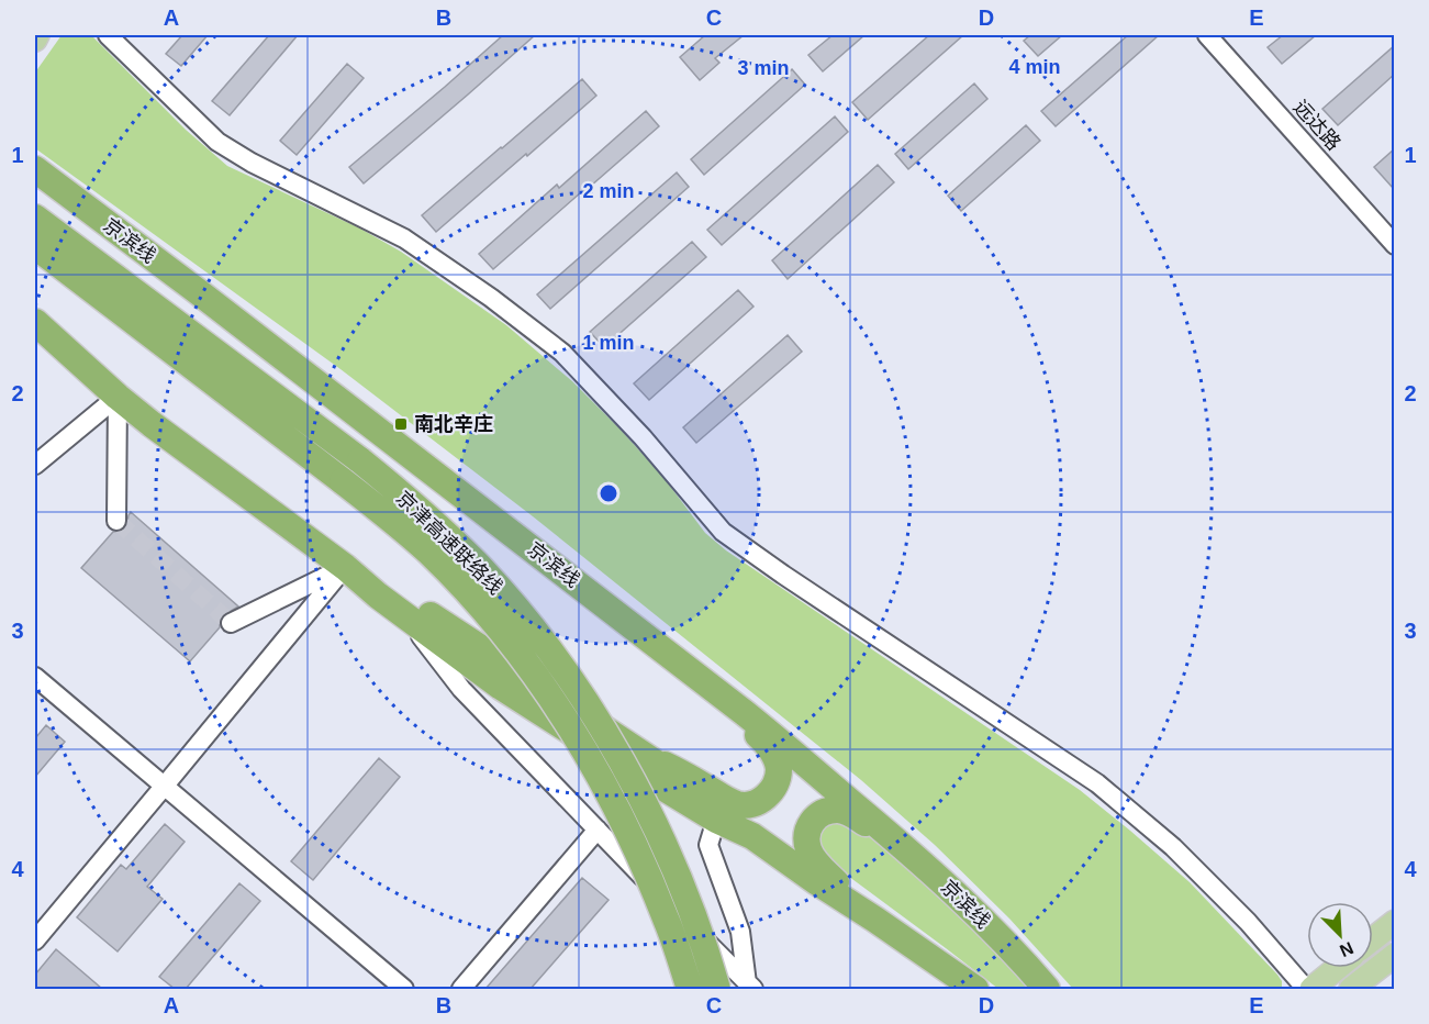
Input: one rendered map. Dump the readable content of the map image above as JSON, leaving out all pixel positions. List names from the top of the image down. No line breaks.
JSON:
{"streets":{"highway":["京滨线","京津高速联络线"],"street":["远达路"]},"places":{"transit":["南北辛庄"]},"north":"bottom right","grid":{"columns":["A","B","C","D","E"],"rows":["1","2","3","4"]},"rings":["4 min","3 min","2 min","1 min"]}
